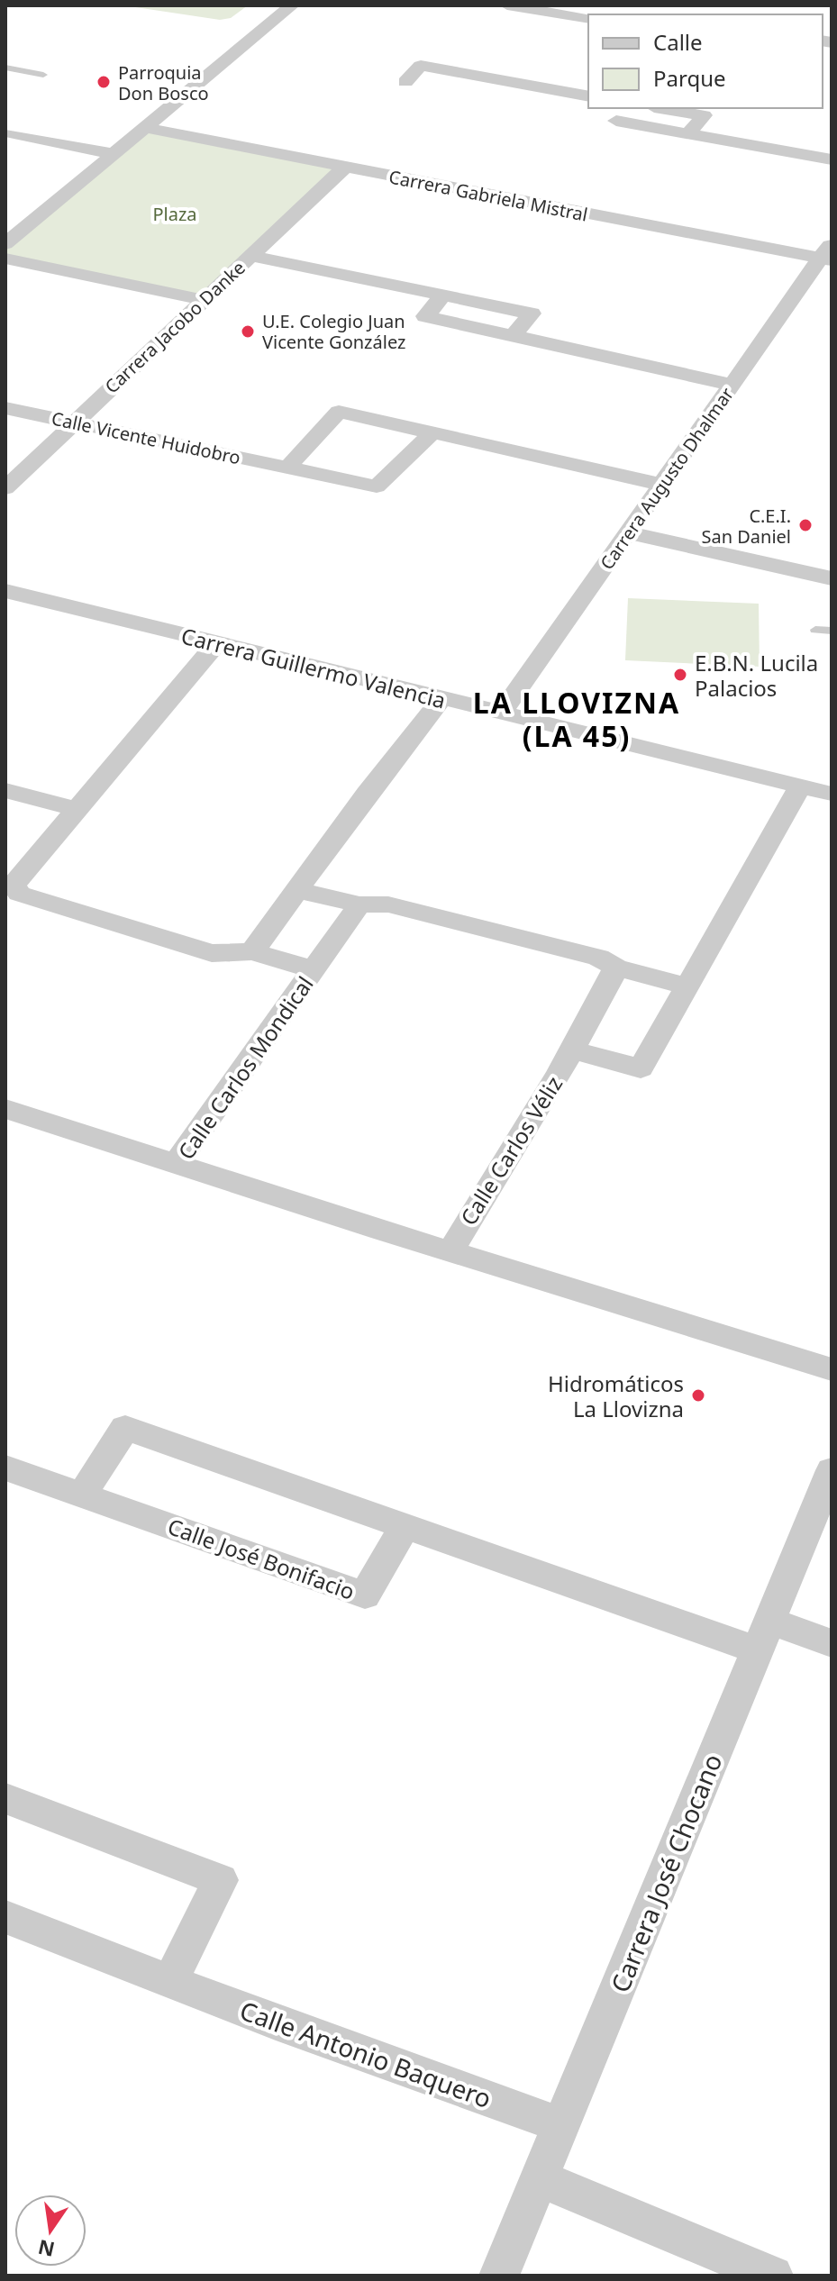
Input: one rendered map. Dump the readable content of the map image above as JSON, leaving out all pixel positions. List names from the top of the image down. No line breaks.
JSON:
{"streets":{"street":["Carrera Gabriela Mistral","Carrera Jacobo Danke","Calle Vicente Huidobro","Carrera Augusto Dhalmar","Carrera Guillermo Valencia","Calle Carlos Mondical","Calle Carlos Véliz","Calle José Bonifacio","Carrera José Chocano","Calle Antonio Baquero"]},"crossings":[["Carrera Gabriela Mistral","Carrera Jacobo Danke"],["Carrera Gabriela Mistral","Carrera Augusto Dhalmar"],["Carrera Jacobo Danke","Calle Vicente Huidobro"],["Carrera Augusto Dhalmar","Carrera Guillermo Valencia"],["Carrera José Chocano","Calle Antonio Baquero"]],"districts":["LA LLOVIZNA (LA 45)"],"parks":["Plaza"],"places":["Parroquia Don Bosco","U.E. Colegio Juan Vicente González","C.E.I. San Daniel","E.B.N. Lucila Palacios","Hidromáticos La Llovizna"],"legend":["Calle","Parque"],"north":"bottom"}
